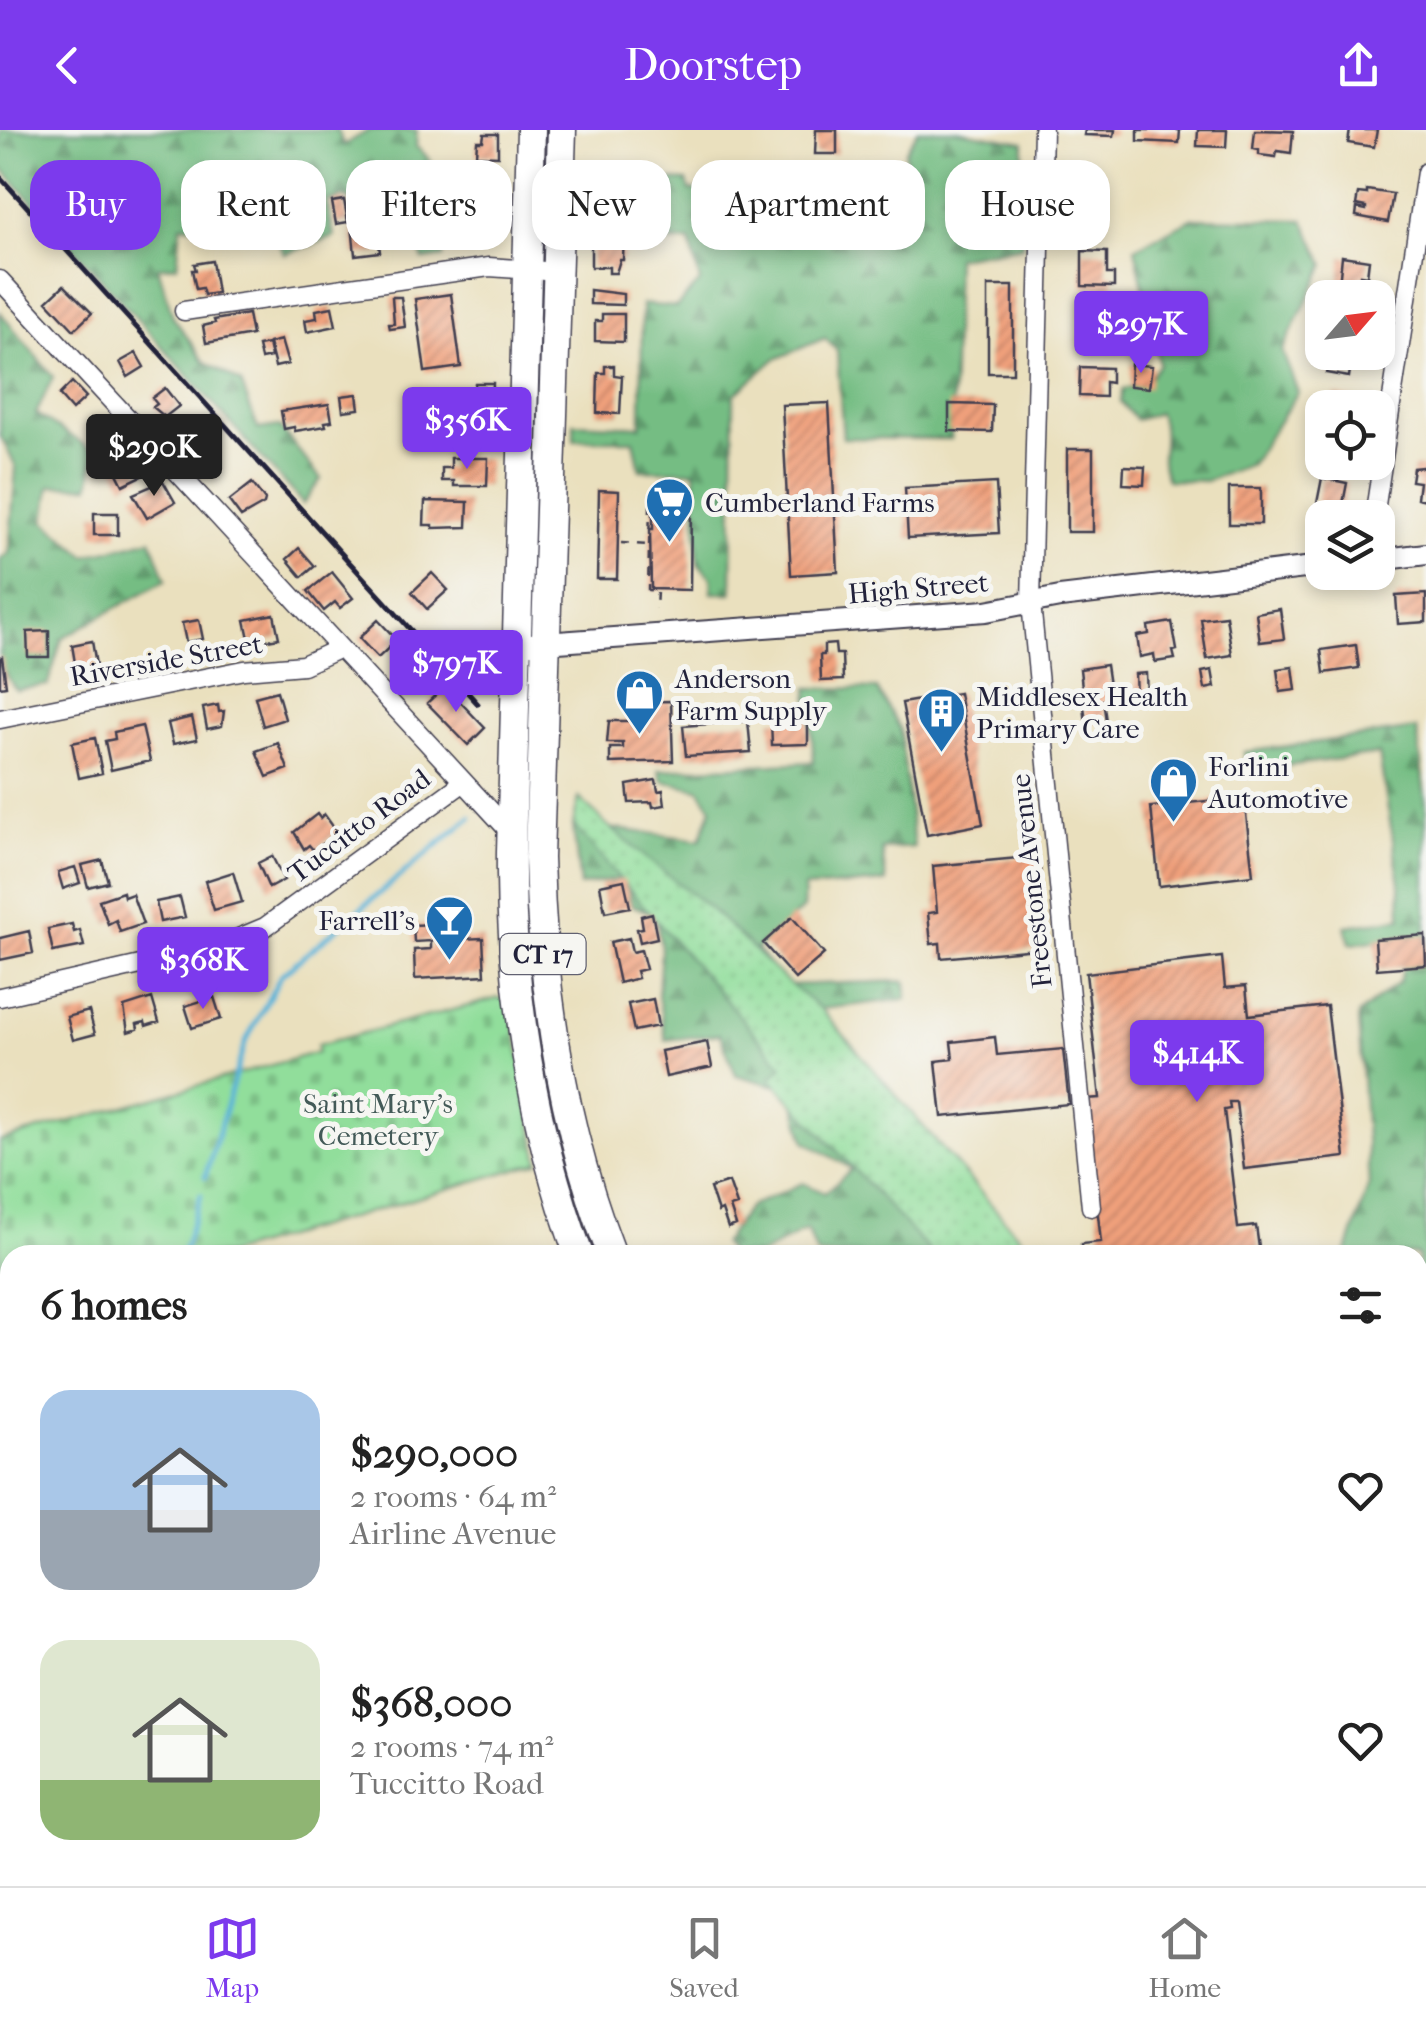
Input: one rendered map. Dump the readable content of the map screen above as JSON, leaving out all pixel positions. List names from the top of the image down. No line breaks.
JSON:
{"streets":{"highway":["CT 17"],"street":["High Street","Riverside Street","Tuccitto Road","Freestone Avenue"]},"crossings":[["High Street","Freestone Avenue"],["High Street","CT 17"]],"parks":["Saint Mary's Cemetery"],"places":{"supermarket":["Cumberland Farms"],"shop":["Anderson Farm Supply","Forlini Automotive"],"building":["Middlesex Health Primary Care"],"bar":["Farrell's"]},"north":"top right","page":{"header":"Doorstep","chip":["Buy","Rent","Filters","New","Apartment","House"],"price":["$297K","$356K","$290K","$797K","$368K","$414K"],"heading":"6 homes","list":[{"name":"$290,000","note":"2 rooms · 64 m² · Airline Avenue"},{"name":"$368,000","note":"2 rooms · 74 m² · Tuccitto Road"}],"tabs":["Map","Saved","Home"]}}
